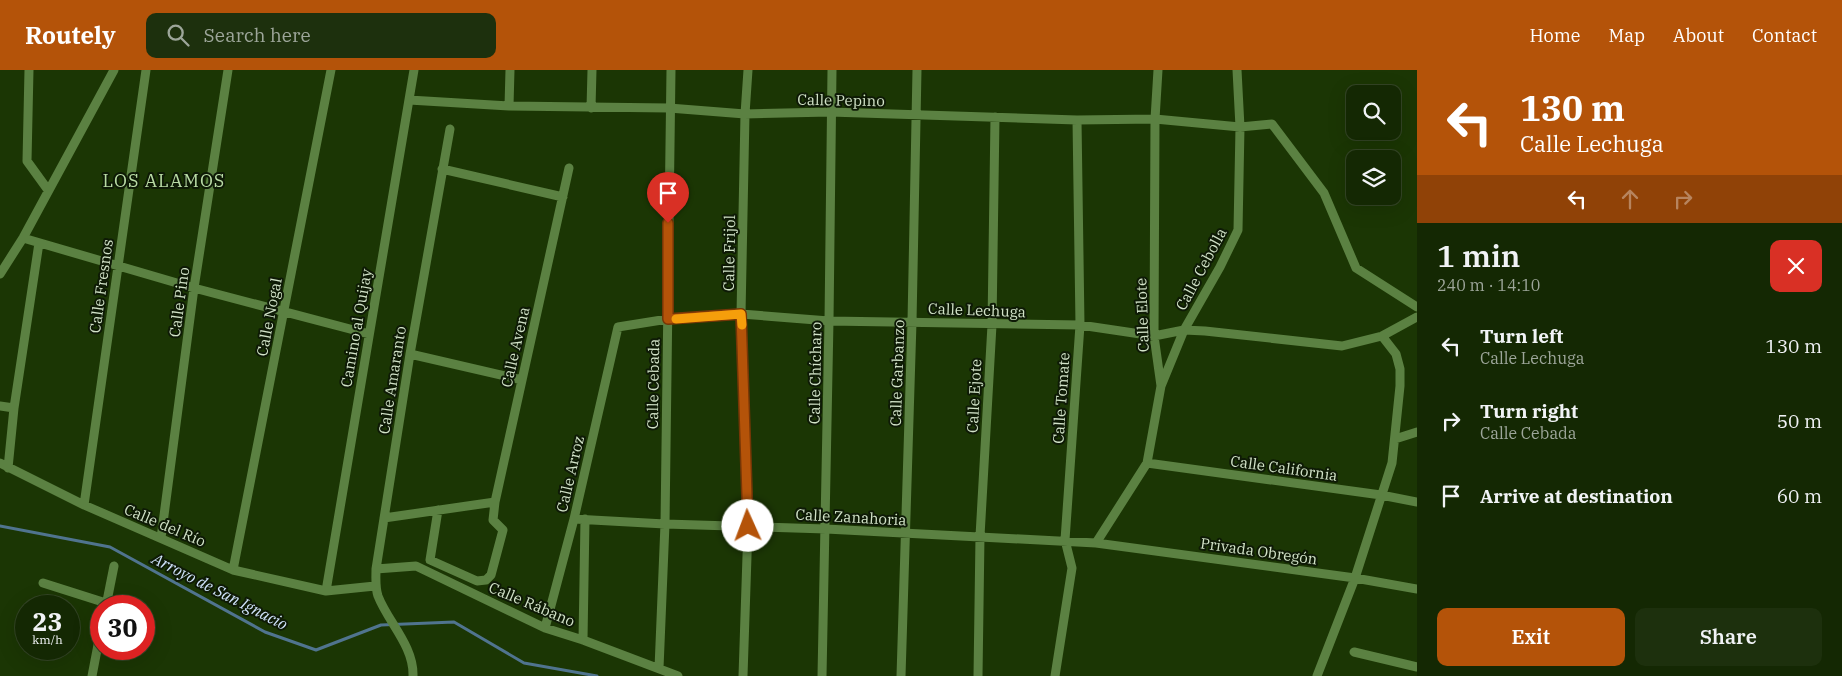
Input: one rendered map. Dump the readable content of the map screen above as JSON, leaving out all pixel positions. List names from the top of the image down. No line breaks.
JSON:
{"streets":{"street":["Calle Pepino","Calle Frijol","Calle Cebolla","Calle Fresnos","Calle Pino","Calle Lechuga","Calle Elote","Calle Nogal","Camino al Quijay","Calle Avena","Calle Chícharo","Calle Garbanzo","Calle Amaranto","Calle Cebada","Calle Ejote","Calle Tomate","Calle California","Calle Arroz","Calle Zanahoria","Calle del Río","Privada Obregón","Calle Rábano"]},"crossings":[["Calle Pepino","Calle Frijol"],["Calle Pepino","Calle Cebolla"],["Calle Pepino","Calle Elote"],["Calle Pepino","Camino al Quijay"],["Calle Pepino","Calle Chícharo"],["Calle Pepino","Calle Garbanzo"],["Calle Pepino","Calle Cebada"],["Calle Pepino","Calle Ejote"],["Calle Pepino","Calle Tomate"],["Calle Frijol","Calle Lechuga"],["Calle Frijol","Calle Zanahoria"],["Calle Cebolla","Calle Lechuga"],["Calle Cebolla","Calle Elote"],["Calle Fresnos","Calle del Río"],["Calle Pino","Calle del Río"],["Calle Lechuga","Calle Elote"],["Calle Lechuga","Calle Chícharo"],["Calle Lechuga","Calle Garbanzo"],["Calle Lechuga","Calle Cebada"],["Calle Lechuga","Calle Ejote"],["Calle Lechuga","Calle Tomate"],["Calle Lechuga","Calle Arroz"],["Calle Elote","Calle California"],["Calle Elote","Calle Zanahoria"],["Calle Elote","Privada Obregón"],["Calle Nogal","Calle del Río"],["Camino al Quijay","Calle del Río"],["Calle Chícharo","Calle Zanahoria"],["Calle Garbanzo","Calle Zanahoria"],["Calle Amaranto","Calle del Río"],["Calle Amaranto","Calle Rábano"],["Calle Cebada","Calle Zanahoria"],["Calle Cebada","Calle Rábano"],["Calle Ejote","Calle Zanahoria"],["Calle Tomate","Calle Zanahoria"],["Calle Arroz","Calle Zanahoria"],["Calle Arroz","Calle Rábano"],["Calle Zanahoria","Privada Obregón"]],"districts":["LOS ALAMOS"],"water":["Arroyo de San Ignacio"],"page":{"header":"Routely","search":"Search here","nav":["Home","Map","About","Contact"],"turn":["130 m","Calle Lechuga"],"heading":["1 min","240 m · 14:10"],"list":[{"name":"Turn left","note":"Calle Lechuga","value":"130 m"},{"name":"Turn right","note":"Calle Cebada","value":"50 m"},{"name":"Arrive at destination","value":"60 m"}],"speed":"23 km/h","limit":"30","buttons":["Exit","Share"]}}
